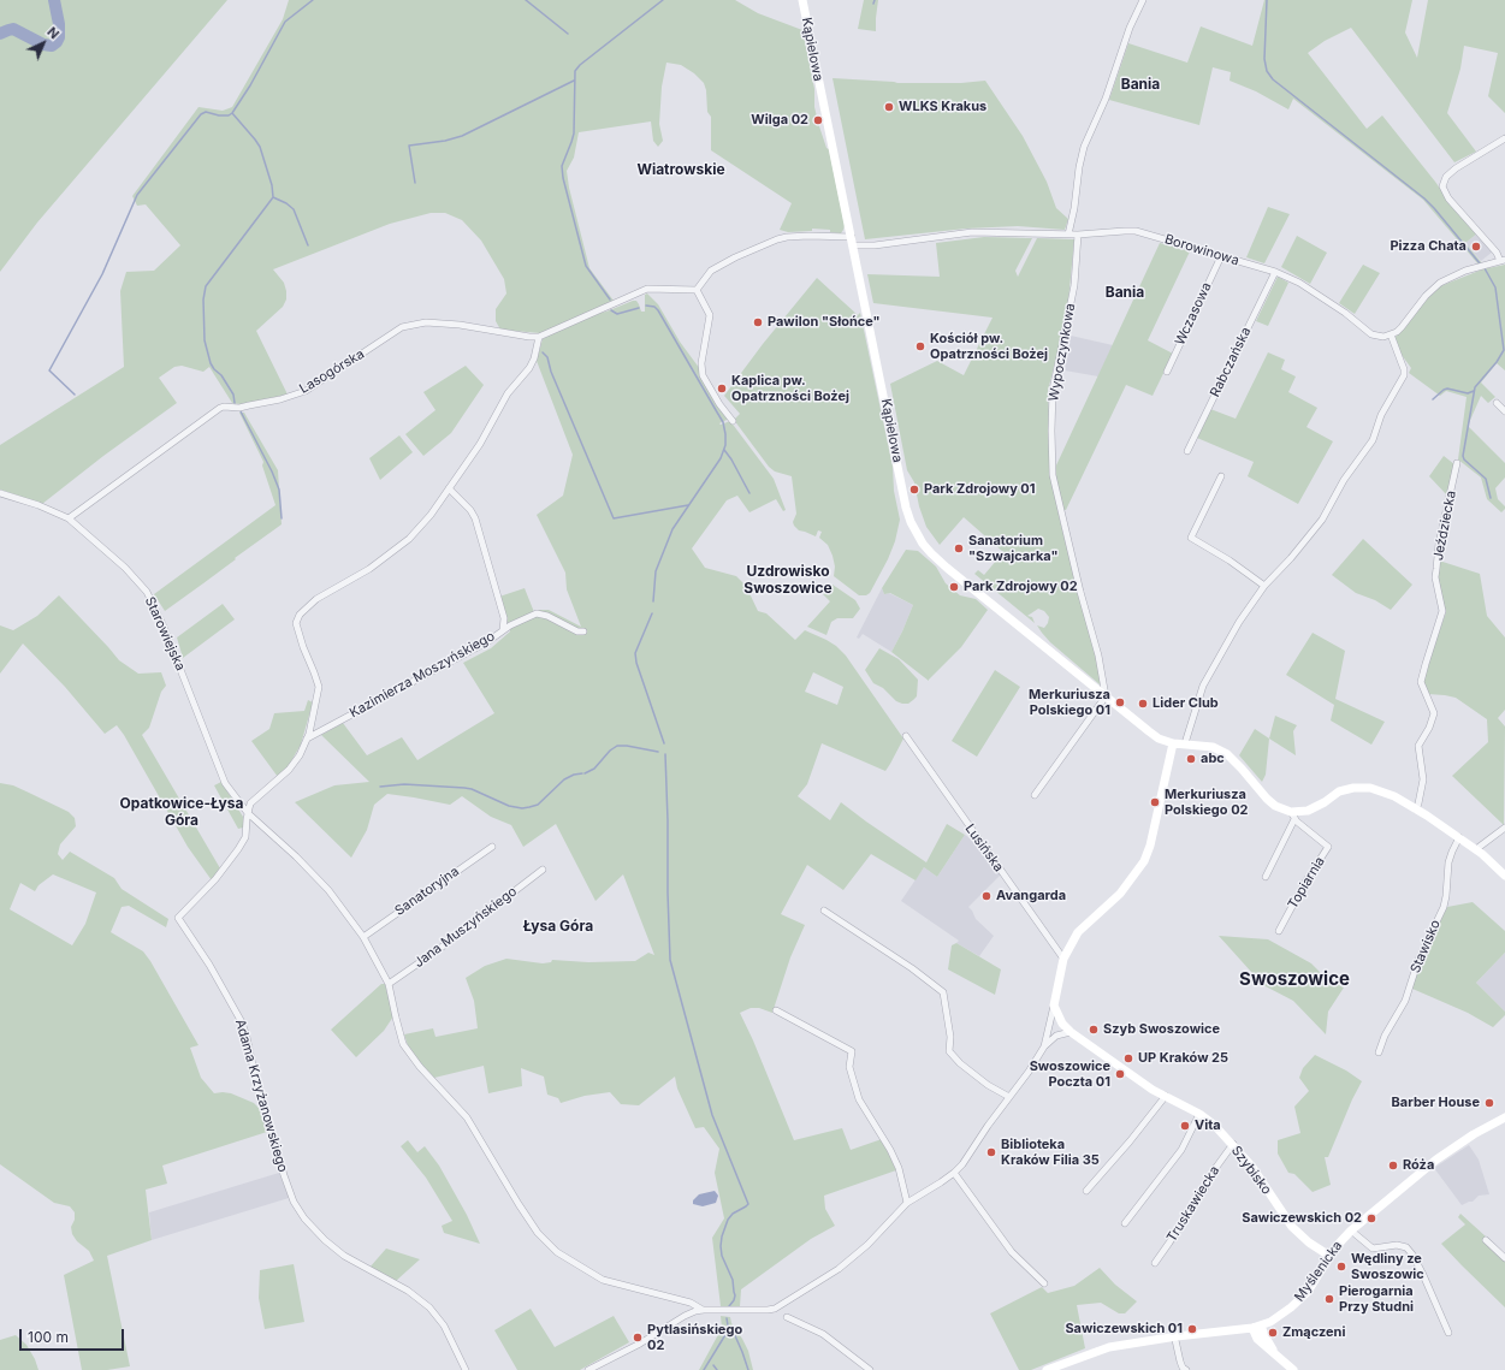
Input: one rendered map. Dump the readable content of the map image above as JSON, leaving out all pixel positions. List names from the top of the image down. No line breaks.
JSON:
{"streets":{"street":["Kąpielowa","Borowinowa","Wczasowa","Wypoczynkowa","Rabczańska","Lasogórska","Jeździecka","Starowiejska","Kazimierza Moszyńskiego","Lusińska","Topiarnia","Sanatoryjna","Jana Muszyńskiego","Stawisko","Adama Krzyżanowskiego","Szybisko","Truskawiecka","Myślenicka"]},"crossings":[["Kąpielowa","Borowinowa"],["Kąpielowa","Wypoczynkowa"],["Borowinowa","Wczasowa"],["Borowinowa","Wypoczynkowa"],["Borowinowa","Rabczańska"],["Lasogórska","Starowiejska"],["Starowiejska","Sanatoryjna"],["Starowiejska","Jana Muszyńskiego"],["Starowiejska","Adama Krzyżanowskiego"],["Szybisko","Truskawiecka"],["Szybisko","Myślenicka"]],"districts":["Bania","Wiatrowskie","Bania","Uzdrowisko Swoszowice","Opatkowice-Łysa Góra","Łysa Góra","Swoszowice"],"places":["WLKS Krakus","Wilga 02","Pizza Chata","Pawilon \"Słońce\"","Kościół pw. Opatrzności Bożej","Kaplica pw. Opatrzności Bożej","Park Zdrojowy 01","Sanatorium \"Szwajcarka\"","Park Zdrojowy 02","Merkuriusza Polskiego 01","Lider Club","abc","Merkuriusza Polskiego 02","Avangarda","Szyb Swoszowice","UP Kraków 25","Swoszowice Poczta 01","Barber House","Vita","Biblioteka Kraków Filia 35","Róża","Sawiczewskich 02","Wędliny ze Swoszowic","Pierogarnia Przy Studni","Sawiczewskich 01","Zmączeni","Pytlasińskiego 02"],"scale_bar":"100 m","north":"top right"}
